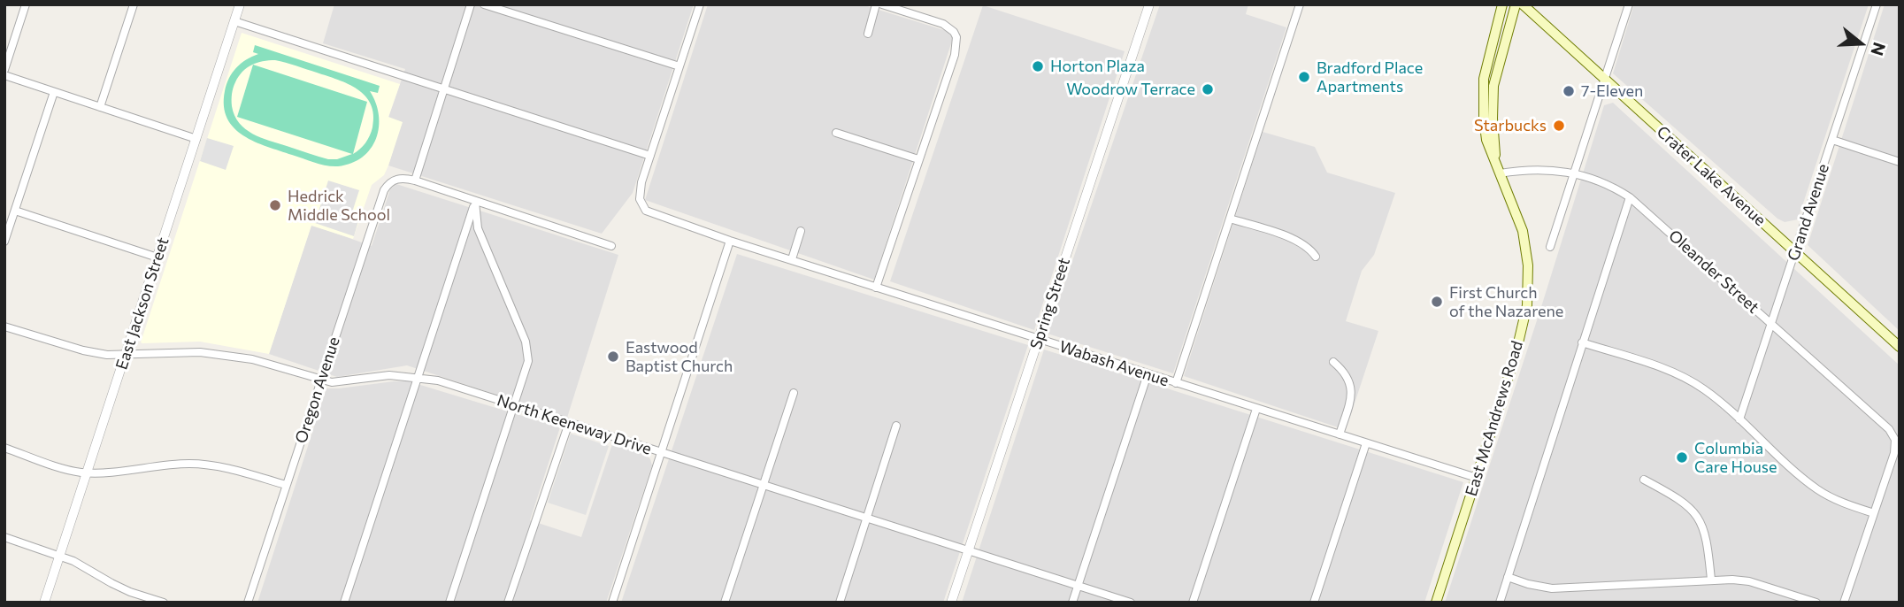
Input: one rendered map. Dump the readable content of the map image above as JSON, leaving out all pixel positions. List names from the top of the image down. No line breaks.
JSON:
{"streets":{"main road":["Crater Lake Avenue","East McAndrews Road"],"street":["Grand Avenue","Oleander Street","East Jackson Street","Spring Street","Wabash Avenue","Oregon Avenue","North Keeneway Drive"]},"crossings":[["Crater Lake Avenue","Grand Avenue"],["Grand Avenue","Oleander Street"],["Oleander Street","East McAndrews Road"],["East Jackson Street","North Keeneway Drive"],["Spring Street","Wabash Avenue"],["Spring Street","North Keeneway Drive"],["Wabash Avenue","East McAndrews Road"],["Oregon Avenue","North Keeneway Drive"]],"places":["Horton Plaza","Bradford Place Apartments","Woodrow Terrace","7-Eleven","Starbucks","Hedrick Middle School","First Church of the Nazarene","Eastwood Baptist Church","Columbia Care House"],"north":"right"}
